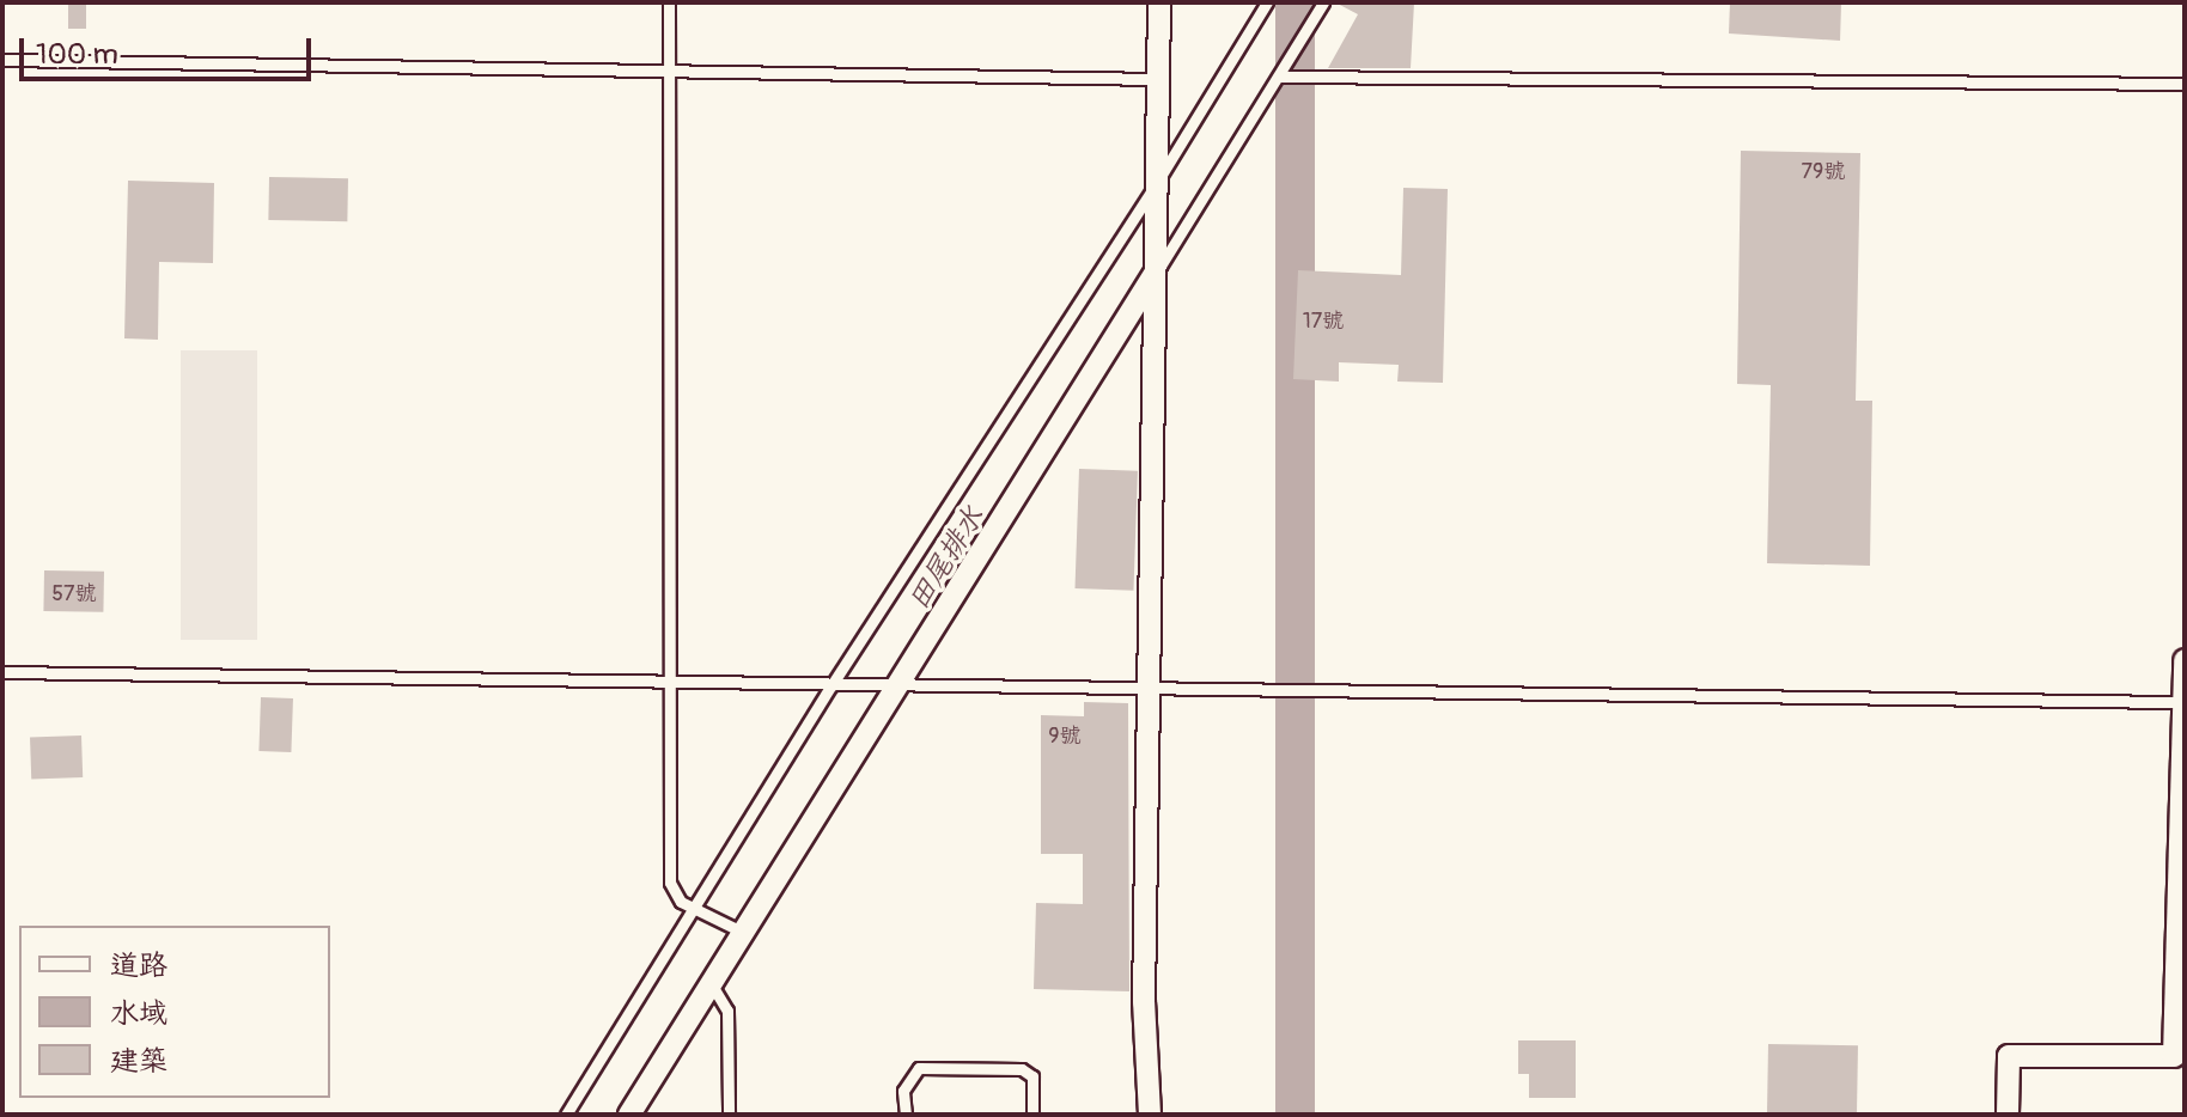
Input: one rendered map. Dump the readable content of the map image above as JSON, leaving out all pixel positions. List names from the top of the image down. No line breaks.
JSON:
{"water":["田尾排水"],"house_numbers":["79號","17號","57號","9號"],"legend":["道路","水域","建築"],"scale_bar":"100 m"}
